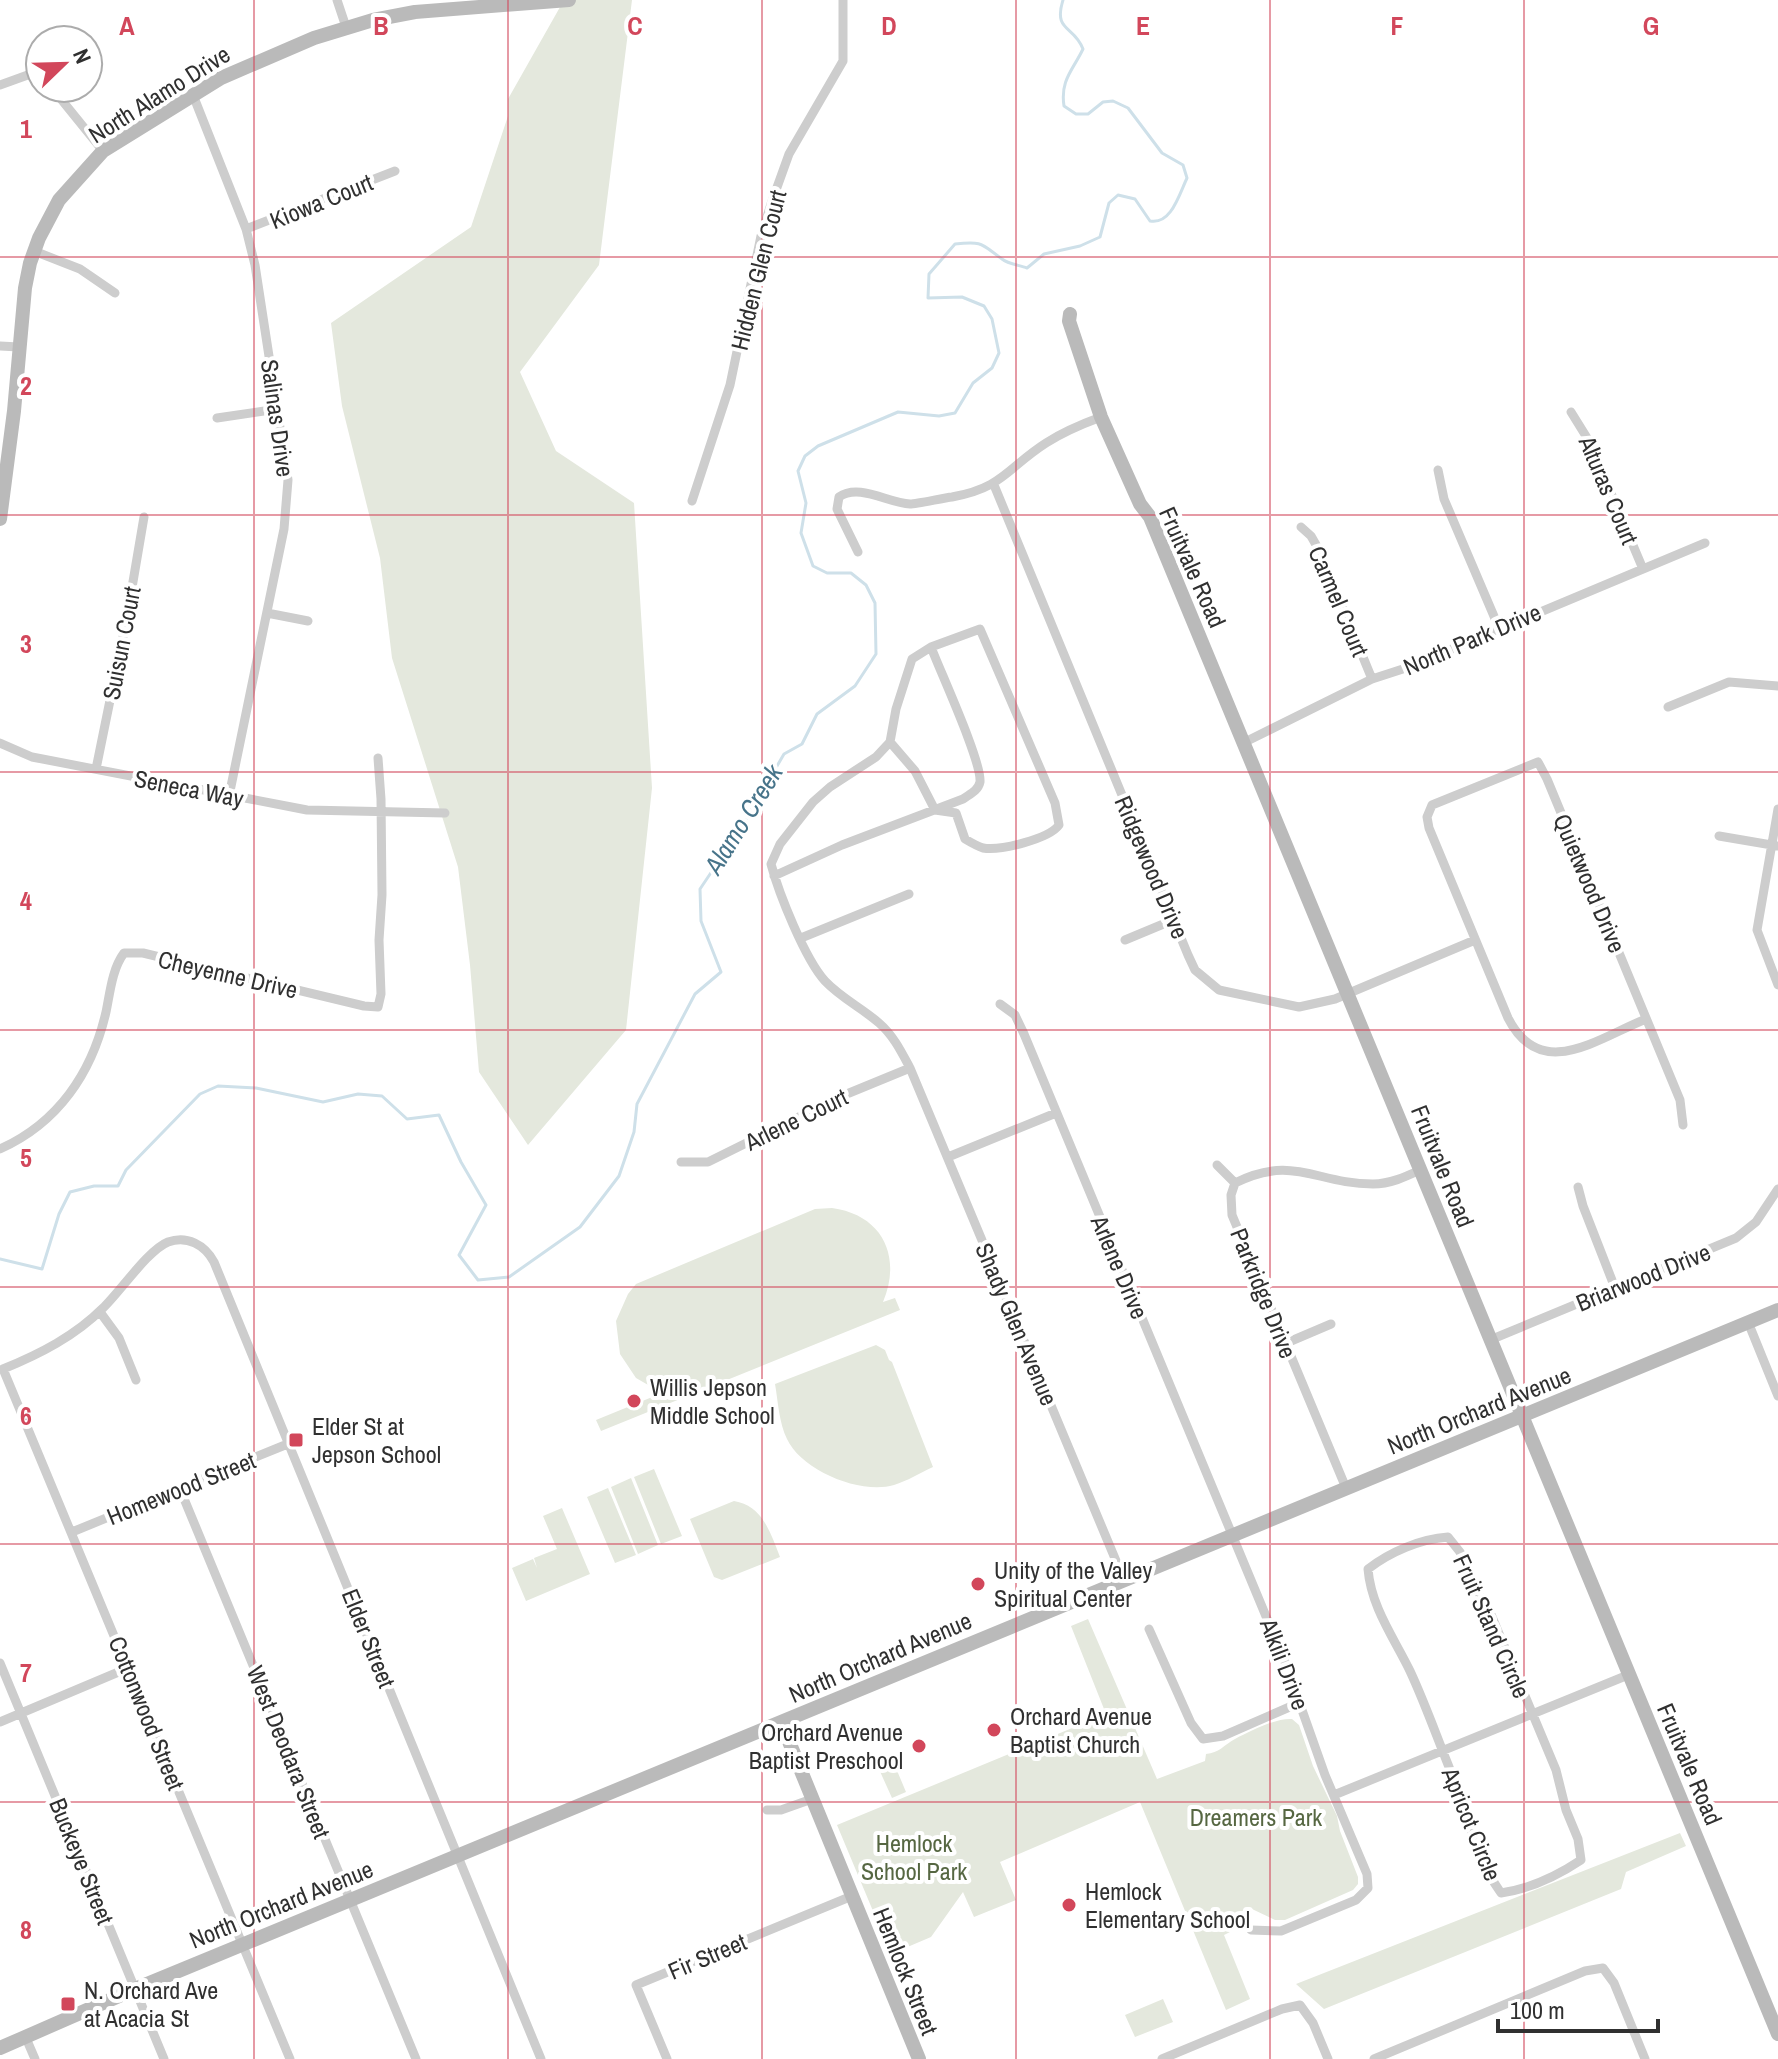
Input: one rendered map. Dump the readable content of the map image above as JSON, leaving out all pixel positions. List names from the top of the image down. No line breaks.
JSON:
{"streets":{"street":["North Alamo Drive","Kiowa Court","Hidden Glen Court","Salinas Drive","Alturas Court","Fruitvale Road","Carmel Court","North Park Drive","Suisun Court","Seneca Way","Ridgewood Drive","Quietwood Drive","Cheyenne Drive","Arlene Court","Arlene Drive","Briarwood Drive","Parkridge Drive","Shady Glen Avenue","North Orchard Avenue","Homewood Street","Fruit Stand Circle","Elder Street","Alkili Drive","Cottonwood Street","West Deodara Street","Apricot Circle","Buckeye Street","Fir Street","Hemlock Street"]},"crossings":[["North Alamo Drive","Salinas Drive"],["Kiowa Court","Salinas Drive"],["Salinas Drive","Seneca Way"],["Alturas Court","North Park Drive"],["Fruitvale Road","North Park Drive"],["Fruitvale Road","Ridgewood Drive"],["Fruitvale Road","Briarwood Drive"],["Fruitvale Road","North Orchard Avenue"],["Carmel Court","North Park Drive"],["Suisun Court","Seneca Way"],["Seneca Way","Cheyenne Drive"],["Ridgewood Drive","Quietwood Drive"],["Arlene Court","Shady Glen Avenue"],["Arlene Drive","North Orchard Avenue"],["Arlene Drive","Alkili Drive"],["Parkridge Drive","North Orchard Avenue"],["Shady Glen Avenue","North Orchard Avenue"],["North Orchard Avenue","Elder Street"],["North Orchard Avenue","Alkili Drive"],["North Orchard Avenue","Cottonwood Street"],["North Orchard Avenue","West Deodara Street"],["North Orchard Avenue","Buckeye Street"],["North Orchard Avenue","Hemlock Street"],["Homewood Street","Elder Street"],["Homewood Street","Cottonwood Street"],["Homewood Street","West Deodara Street"],["Fruit Stand Circle","Apricot Circle"],["Elder Street","Cottonwood Street"],["Fir Street","Hemlock Street"]],"water":["Alamo Creek"],"parks":["Dreamers Park","Hemlock School Park"],"places":{"other":["Willis Jepson Middle School","Unity of the Valley Spiritual Center","Orchard Avenue Baptist Church","Orchard Avenue Baptist Preschool","Hemlock Elementary School"],"transit":["Elder St at Jepson School","N. Orchard Ave at Acacia St"]},"scale_bar":"100 m","north":"top right","grid":{"columns":["A","B","C","D","E","F","G"],"rows":["1","2","3","4","5","6","7","8"]}}
